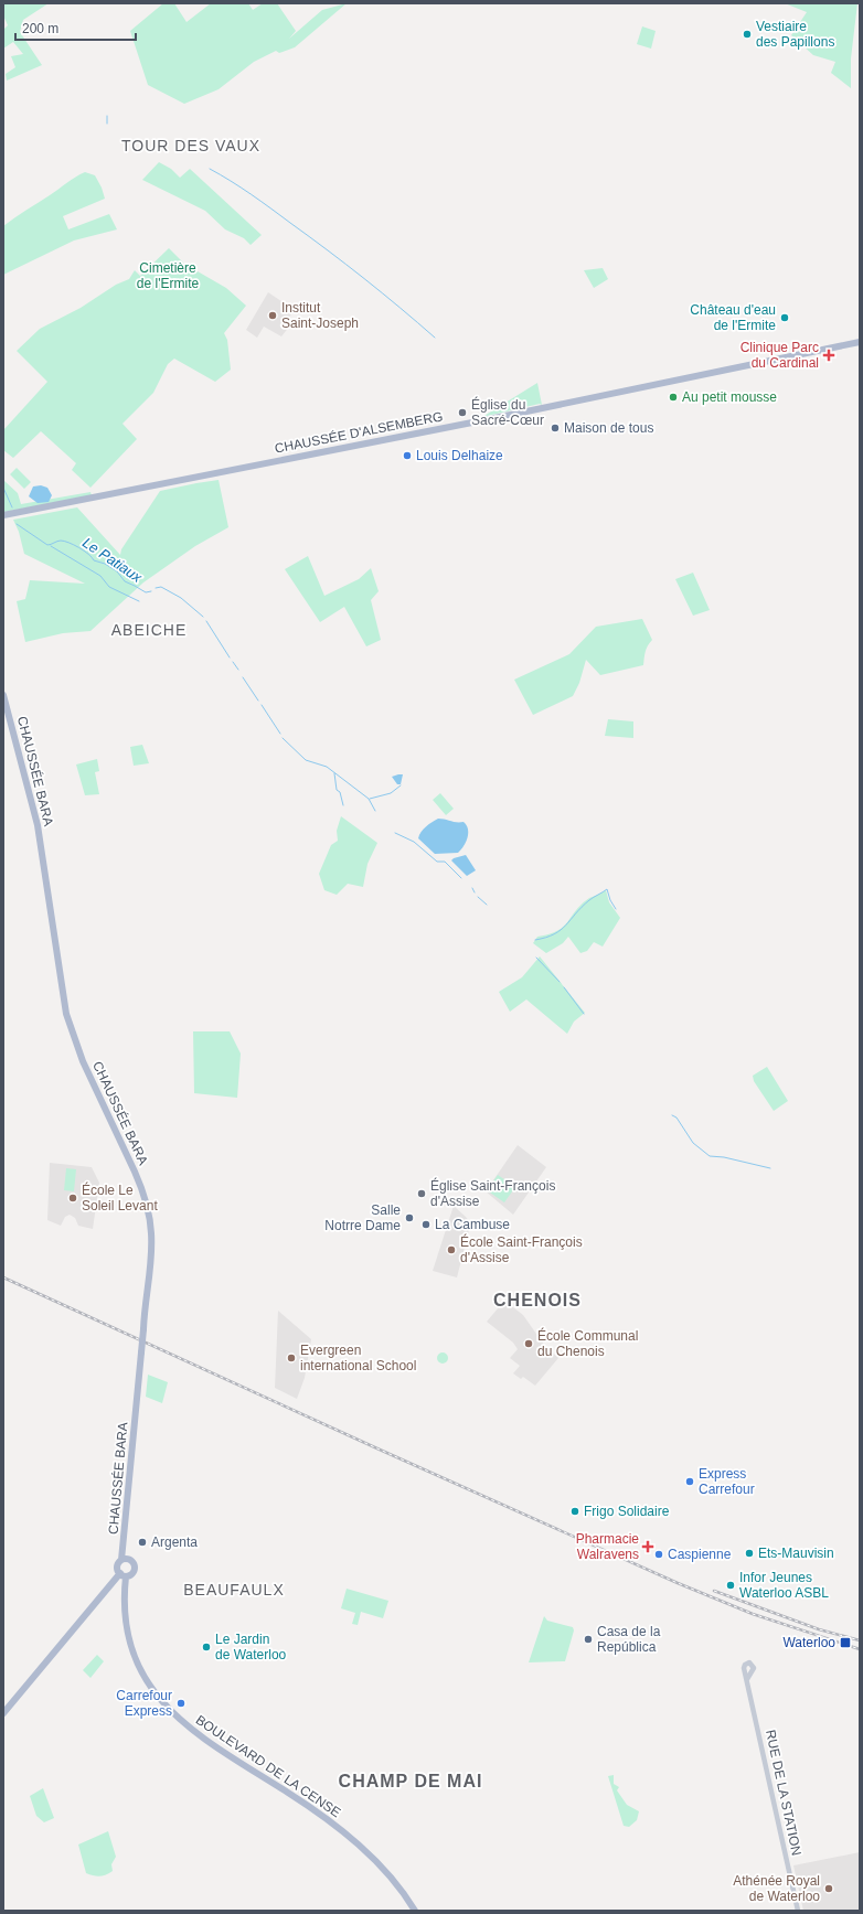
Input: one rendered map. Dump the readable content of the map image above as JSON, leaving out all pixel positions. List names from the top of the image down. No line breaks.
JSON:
{"streets":{"main road":["CHAUSSÉE D'ALSEMBERG","CHAUSSÉE BARA","BOULEVARD DE LA CENSE"],"street":["RUE DE LA STATION"]},"crossings":[["CHAUSSÉE BARA","BOULEVARD DE LA CENSE"]],"districts":["TOUR DES VAUX","ABEICHE","CHENOIS","BEAUFAULX","CHAMP DE MAI"],"water":["Le Patiaux"],"parks":["Cimetière de l'Ermite"],"places":{"other":["Vestiaire des Papillons","Institut Saint-Joseph","Château d'eau de l'Ermite","Au petit mousse","Église du Sacré-Cœur","Maison de tous","Louis Delhaize","Église Saint-François d'Assise","École Le Soleil Levant","Salle Notrre Dame","La Cambuse","École Saint-François d'Assise","École Communal du Chenois","Evergreen international School","Express Carrefour","Frigo Solidaire","Argenta","Ets-Mauvisin","Caspienne","Infor Jeunes Waterloo ASBL","Casa de la República","Le Jardin de Waterloo","Carrefour Express","Athénée Royal de Waterloo"],"health":["Clinique Parc du Cardinal","Pharmacie Walravens"],"transit":["Waterloo"]},"scale_bar":"200 m"}
